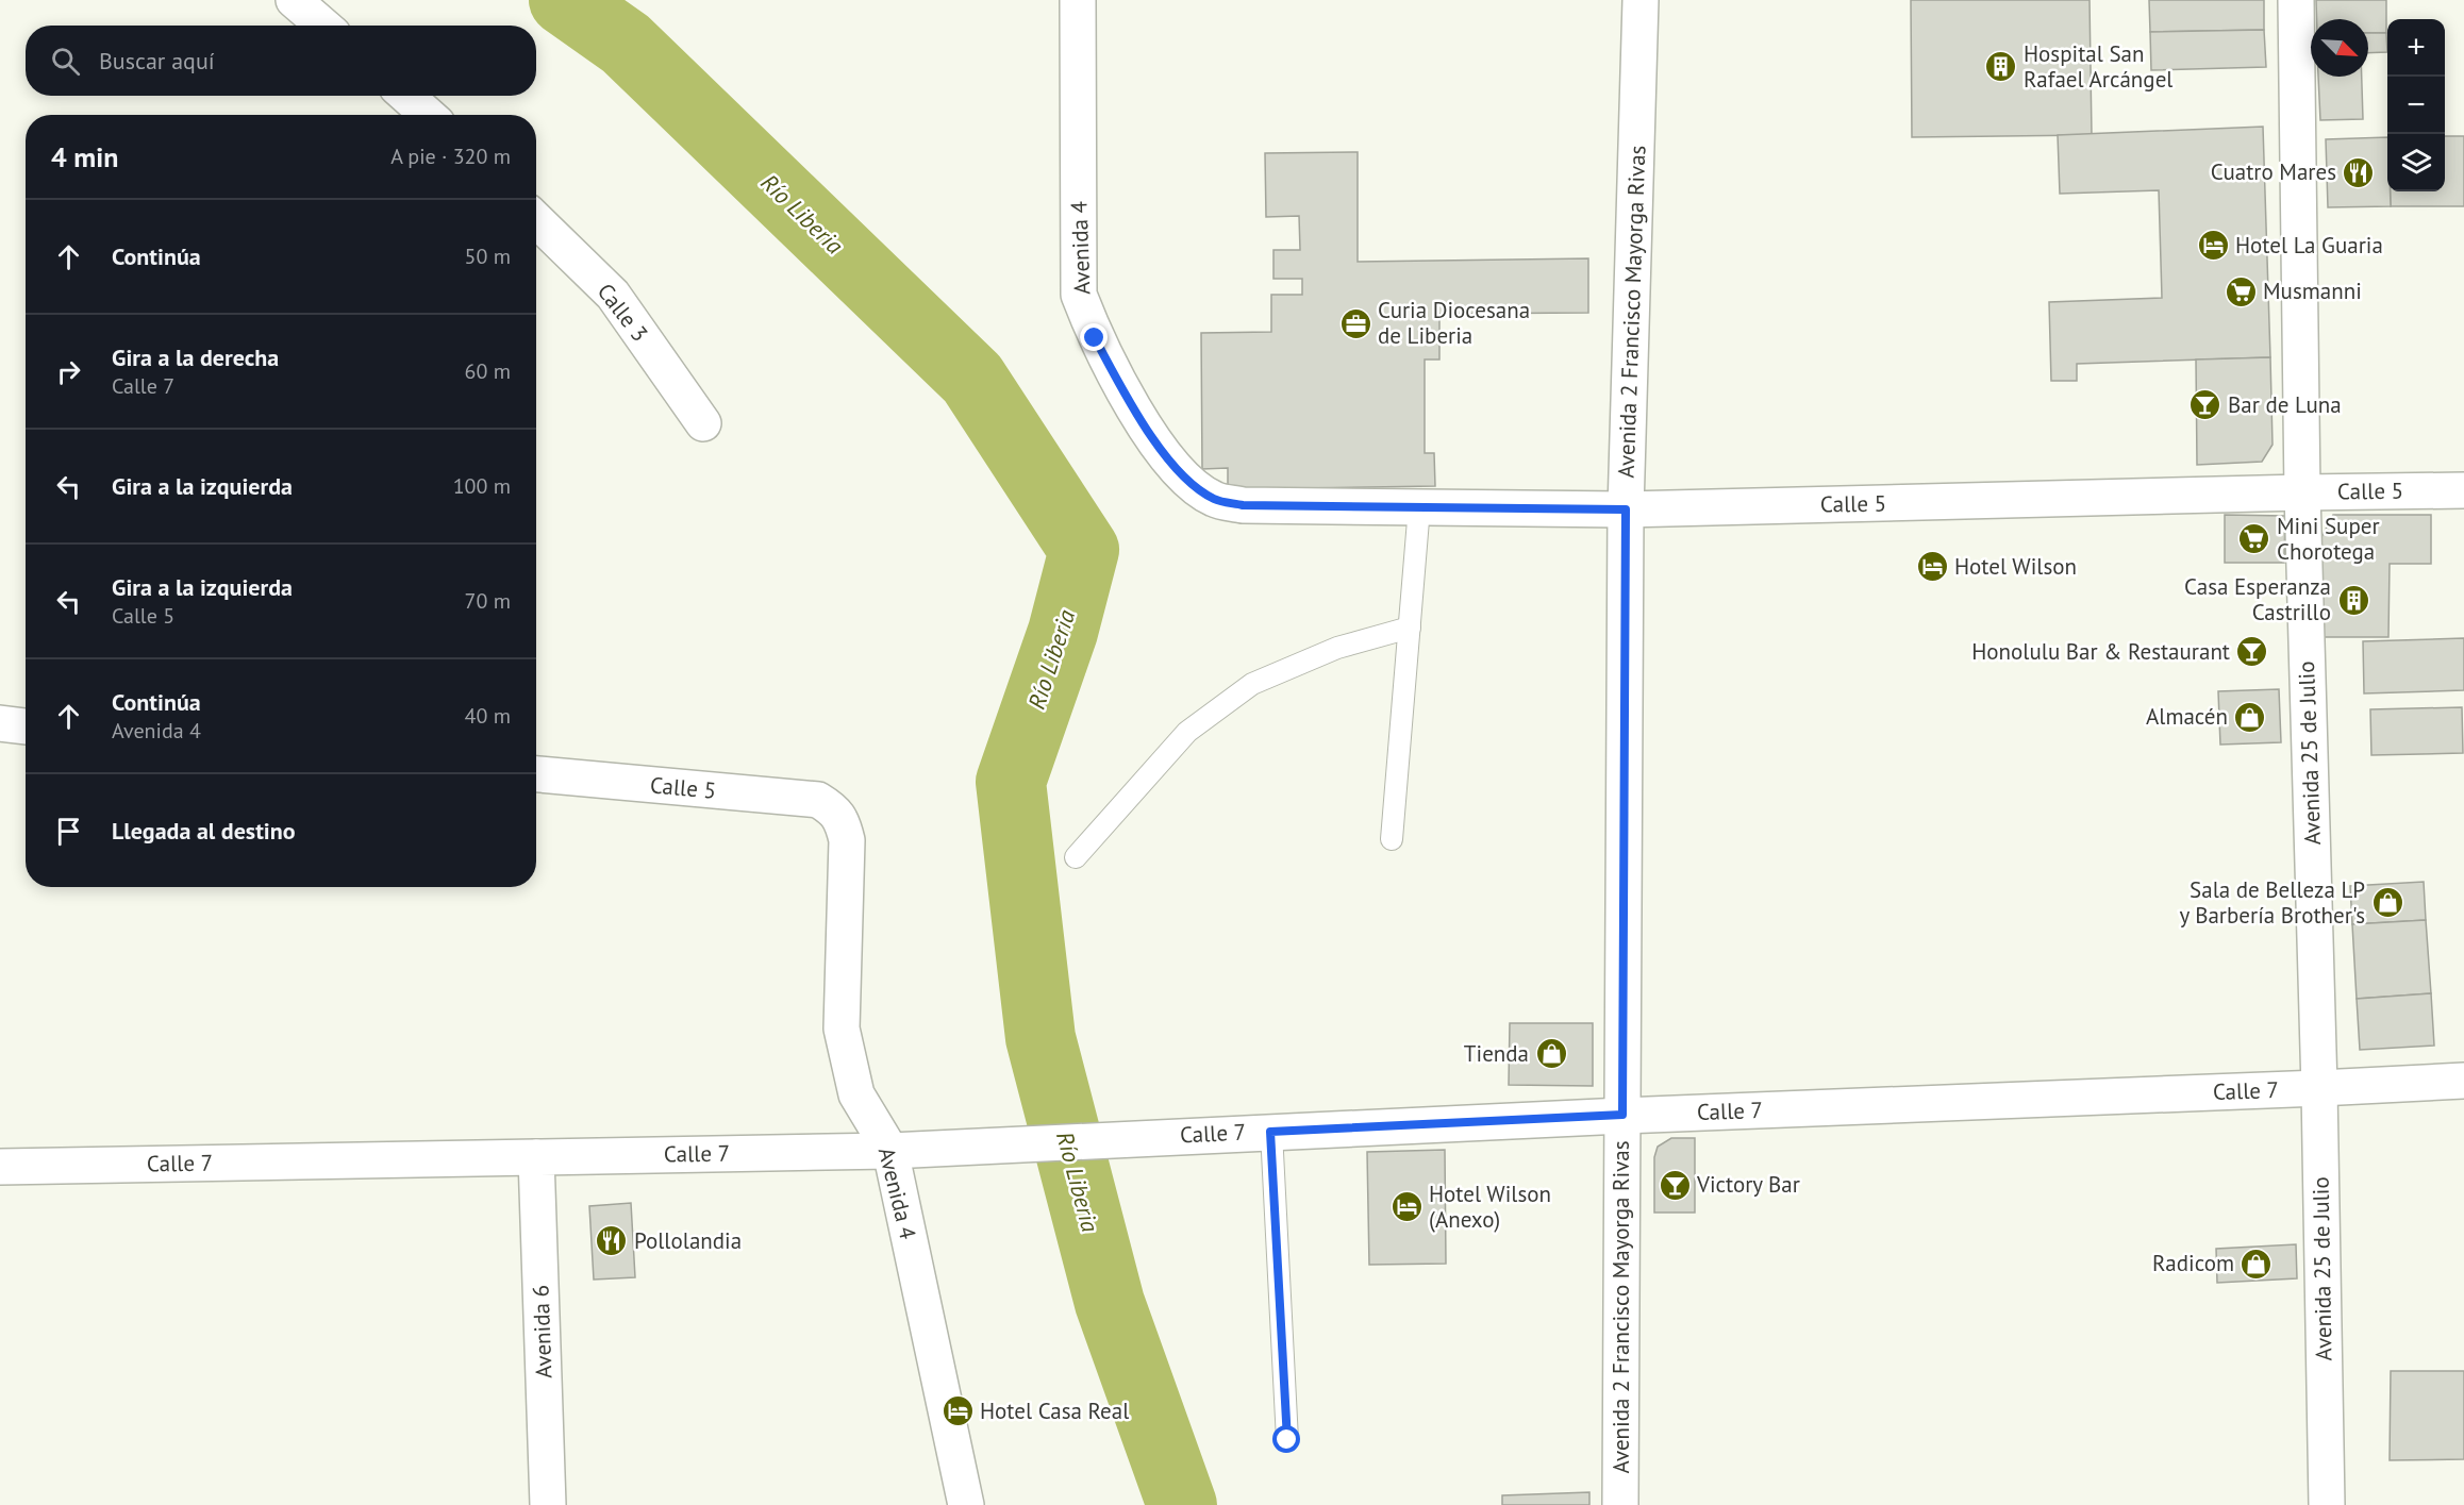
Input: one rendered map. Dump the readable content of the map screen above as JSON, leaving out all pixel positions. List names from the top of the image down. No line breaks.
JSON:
{"streets":{"street":["Avenida 4","Avenida 2 Francisco Mayorga Rivas","Calle 3","Calle 5","Avenida 25 de Julio","Calle 7","Avenida 6"]},"crossings":[["Avenida 4","Calle 5"],["Avenida 4","Calle 7"],["Avenida 2 Francisco Mayorga Rivas","Calle 5"],["Avenida 2 Francisco Mayorga Rivas","Calle 7"],["Calle 5","Avenida 25 de Julio"],["Avenida 25 de Julio","Calle 7"],["Calle 7","Avenida 6"]],"water":["Río Liberia"],"places":{"building":["Hospital San Rafael Arcángel","Casa Esperanza Castrillo"],"restaurant":["Cuatro Mares","Pollolandia"],"hotel":["Hotel La Guaria","Hotel Wilson","Hotel Wilson (Anexo)","Hotel Casa Real"],"supermarket":["Musmanni","Mini Super Chorotega"],"office":["Curia Diocesana de Liberia"],"bar":["Bar de Luna","Honolulu Bar & Restaurant","Victory Bar"],"shop":["Almacén","Sala de Belleza LP y Barbería Brother's","Tienda","Radicom"]},"north":"bottom right","page":{"map_buttons":["+","−"],"search":"Buscar aquí","heading":["4 min","A pie · 320 m"],"list":[["Continúa","50 m"],["Gira a la derecha","Calle 7","60 m"],["Gira a la izquierda","100 m"],["Gira a la izquierda","Calle 5","70 m"],["Continúa","Avenida 4","40 m"],"Llegada al destino"]}}
